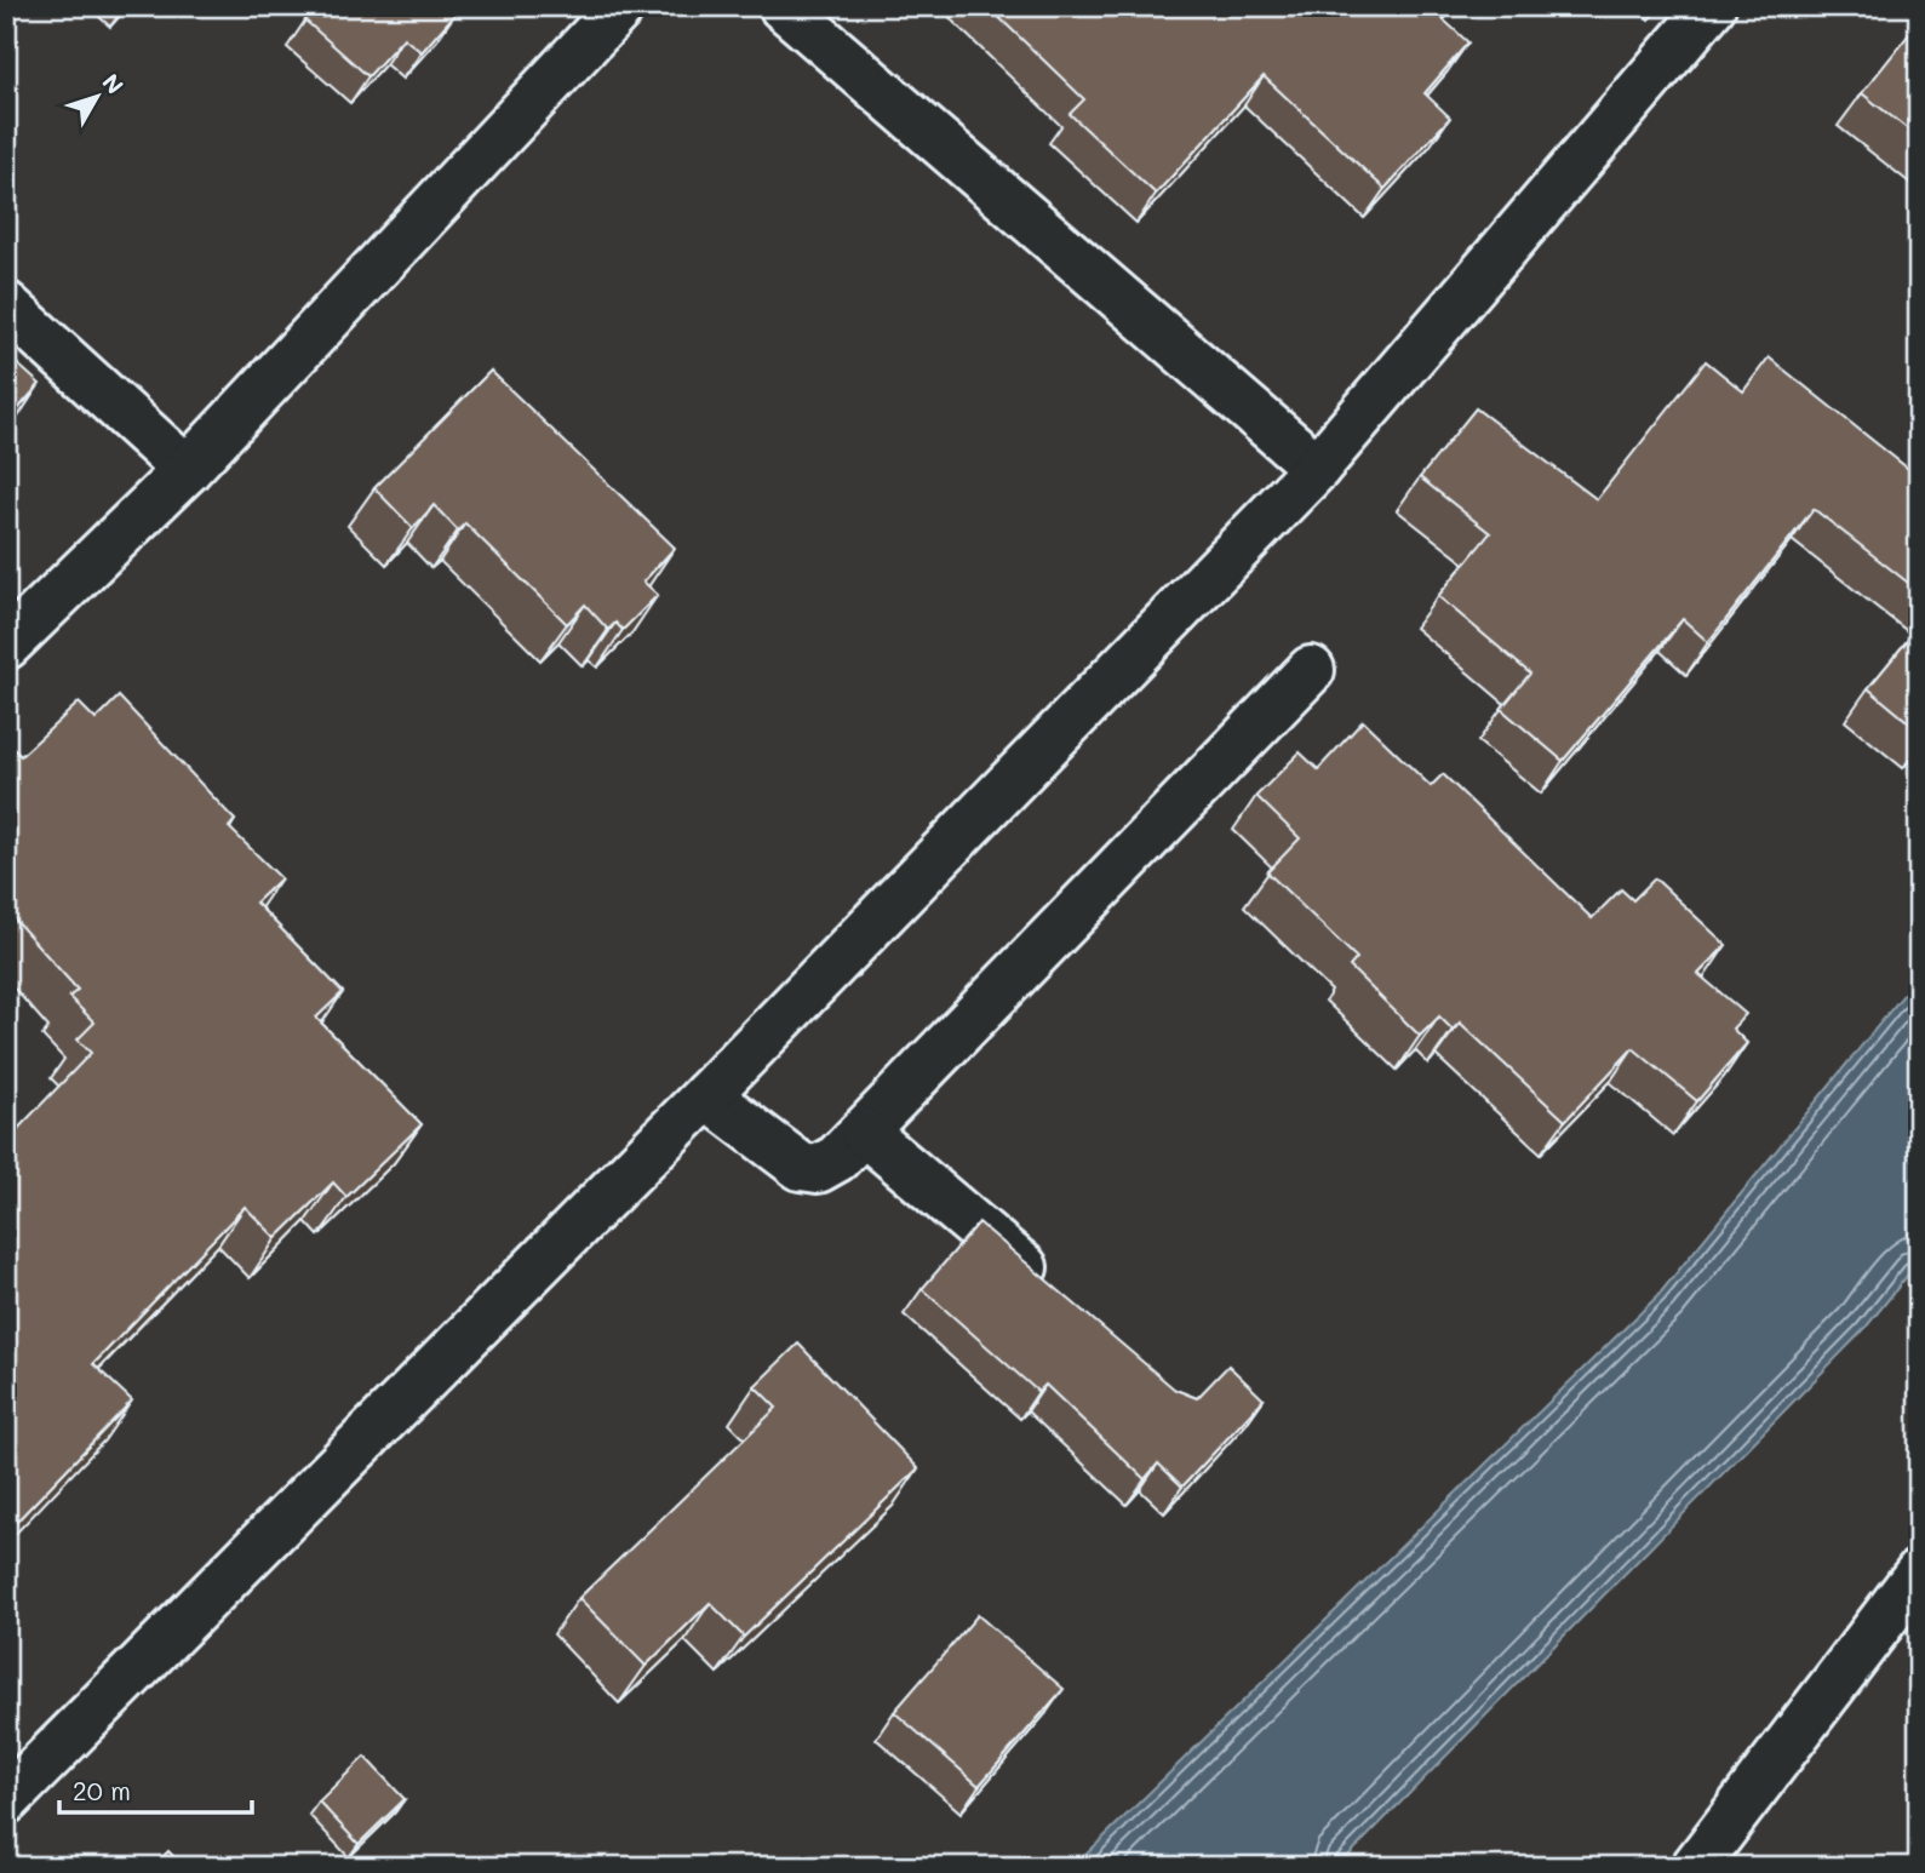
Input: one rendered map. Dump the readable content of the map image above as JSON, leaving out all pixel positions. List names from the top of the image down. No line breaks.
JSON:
{"scale_bar":"20 m","north":"top right"}
